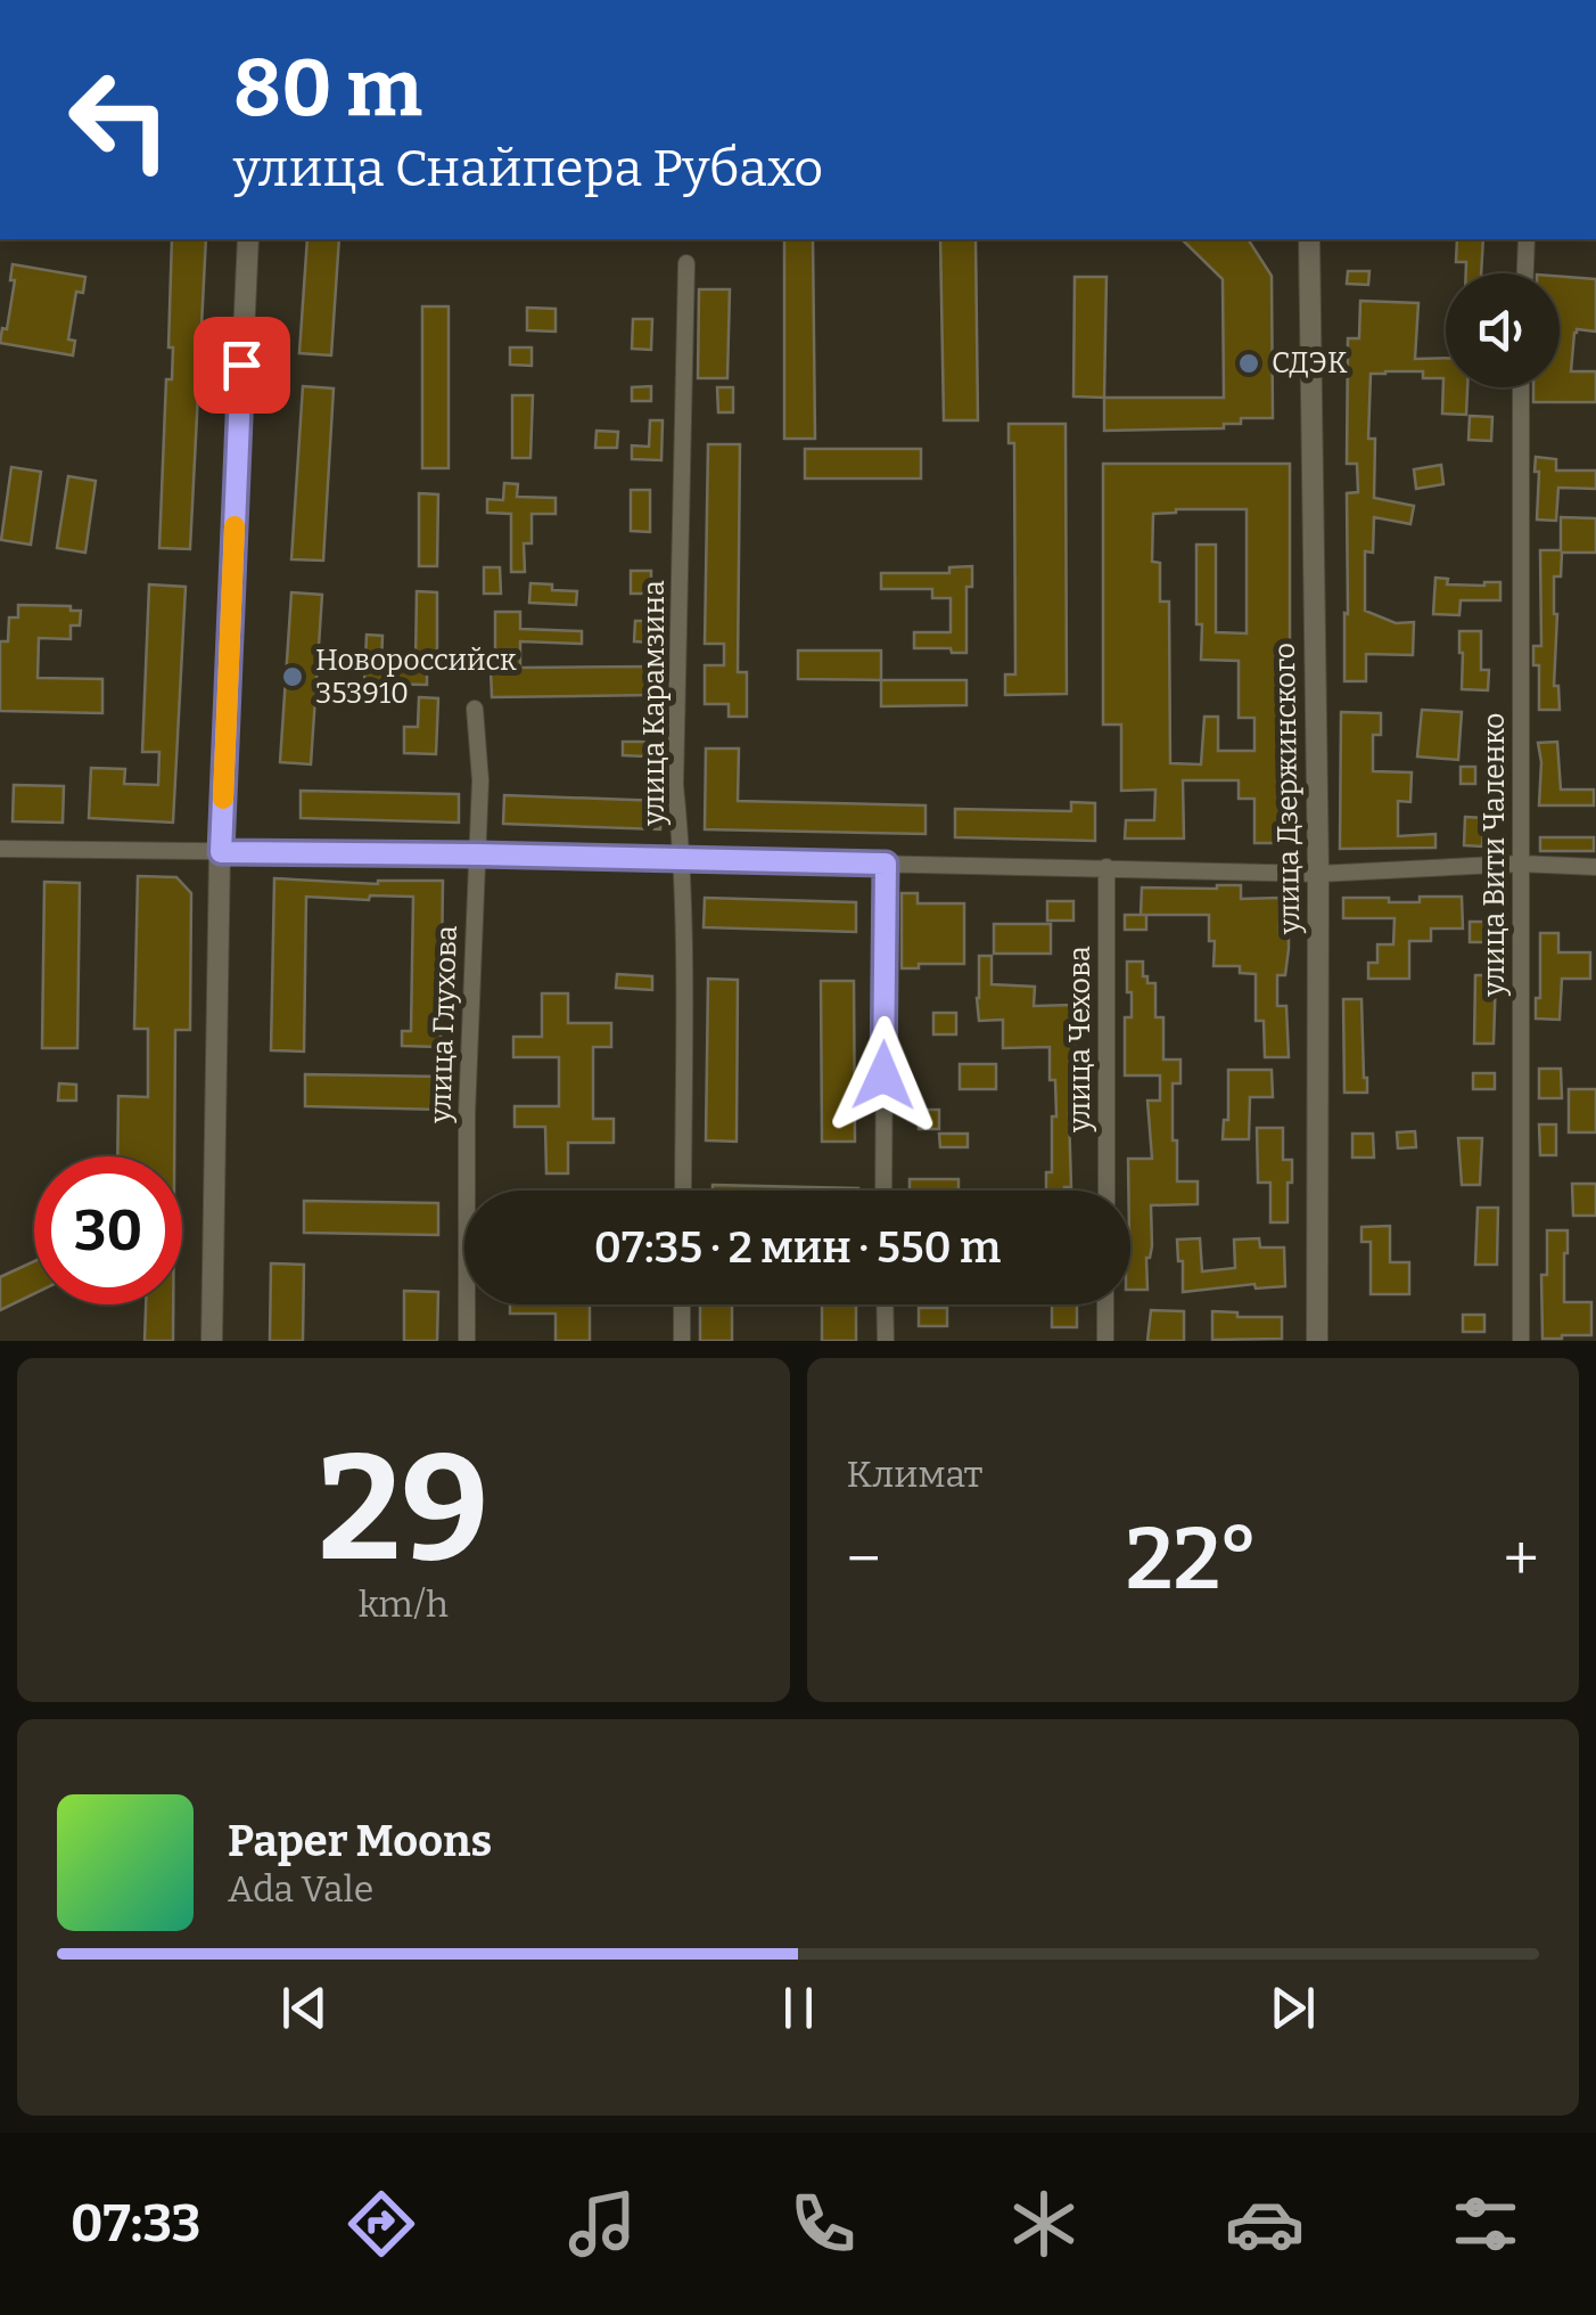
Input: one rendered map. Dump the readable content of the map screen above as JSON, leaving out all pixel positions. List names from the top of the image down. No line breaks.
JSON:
{"streets":{"street":["улица Карамзина","улица Дзержинского","улица Вити Чаленко","улица Глухова","улица Чехова"]},"places":["СДЭК","Новороссийск 353910"],"page":{"turn":["80 m","улица Снайпера Рубахо"],"limit":"30","trip":"07:35 · 2 мин · 550 m","tile":[["29","km/h"],"Климат"],"heat":["−","22°","+"],"song":["Paper Moons","Ada Vale"],"tabs":"07:33"}}
